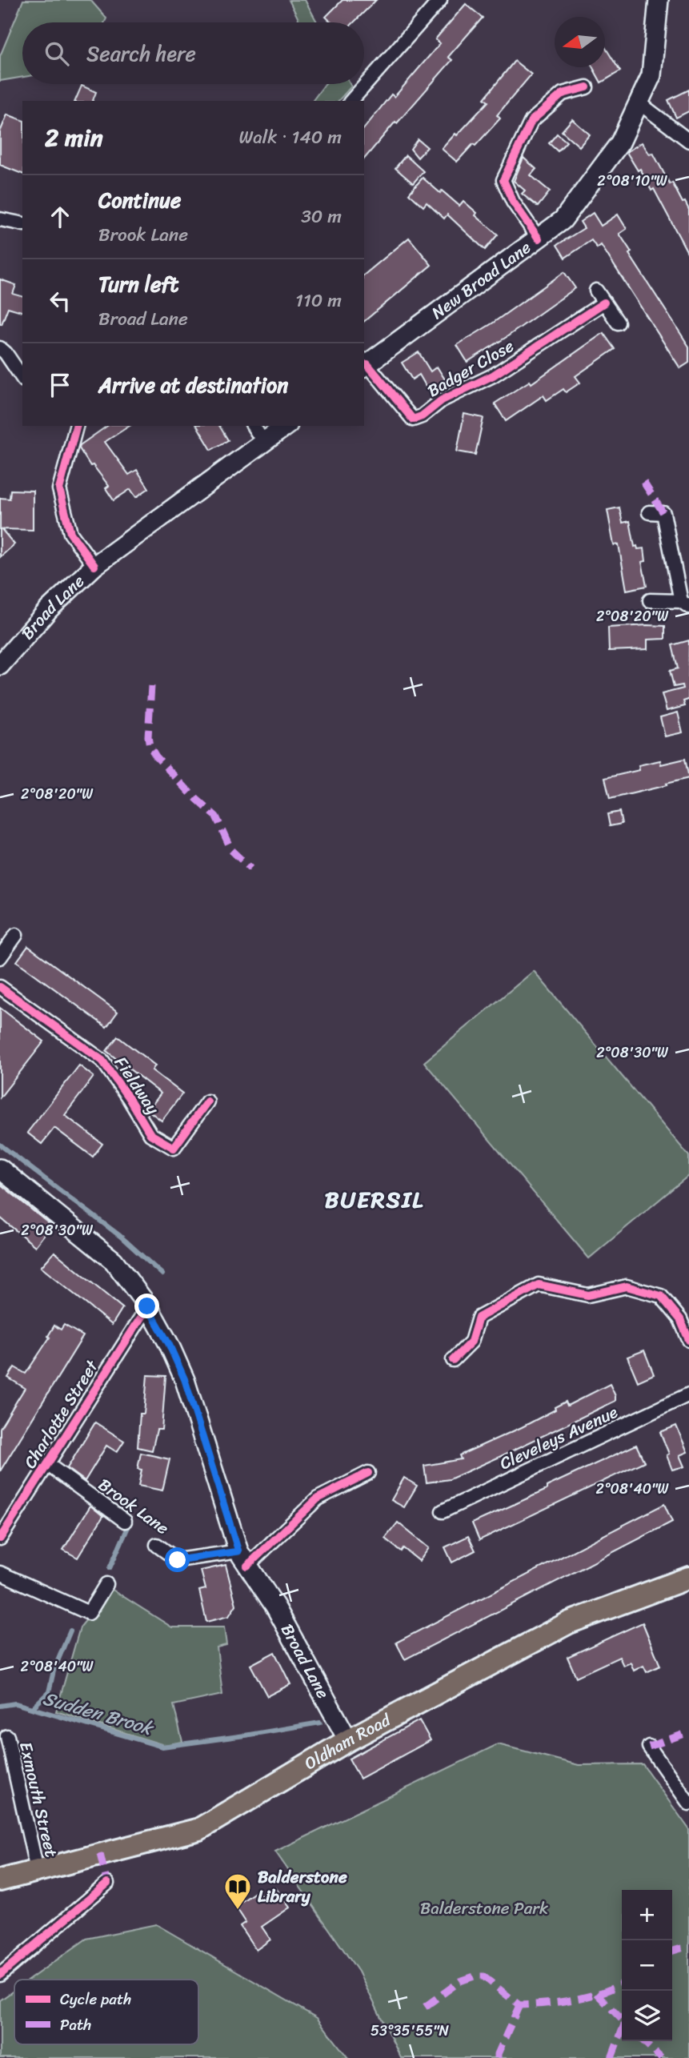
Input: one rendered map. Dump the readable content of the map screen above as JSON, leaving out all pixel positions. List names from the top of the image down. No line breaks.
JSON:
{"streets":{"main road":["New Broad Lane","Broad Lane","Oldham Road"],"street":["Badger Close","Fieldway","Charlotte Street","Cleveleys Avenue","Brook Lane","Exmouth Street"]},"crossings":[["New Broad Lane","Badger Close"],["Broad Lane","Charlotte Street"],["Broad Lane","Brook Lane"],["Broad Lane","Oldham Road"],["Charlotte Street","Brook Lane"],["Oldham Road","Exmouth Street"]],"districts":["BUERSIL"],"water":["Sudden Brook"],"parks":["Balderstone Park"],"places":{"library":["Balderstone Library"]},"legend":["Cycle path","Path"],"north":"left","page":{"search":"Search here","heading":["2 min","Walk · 140 m"],"list":[["Continue","Brook Lane","30 m"],["Turn left","Broad Lane","110 m"],"Arrive at destination"],"map_buttons":["+","−"]},"coordinates":["2°08'10\"W","2°08'20\"W","2°08'30\"W","2°08'40\"W","53°35'55\"N"]}
